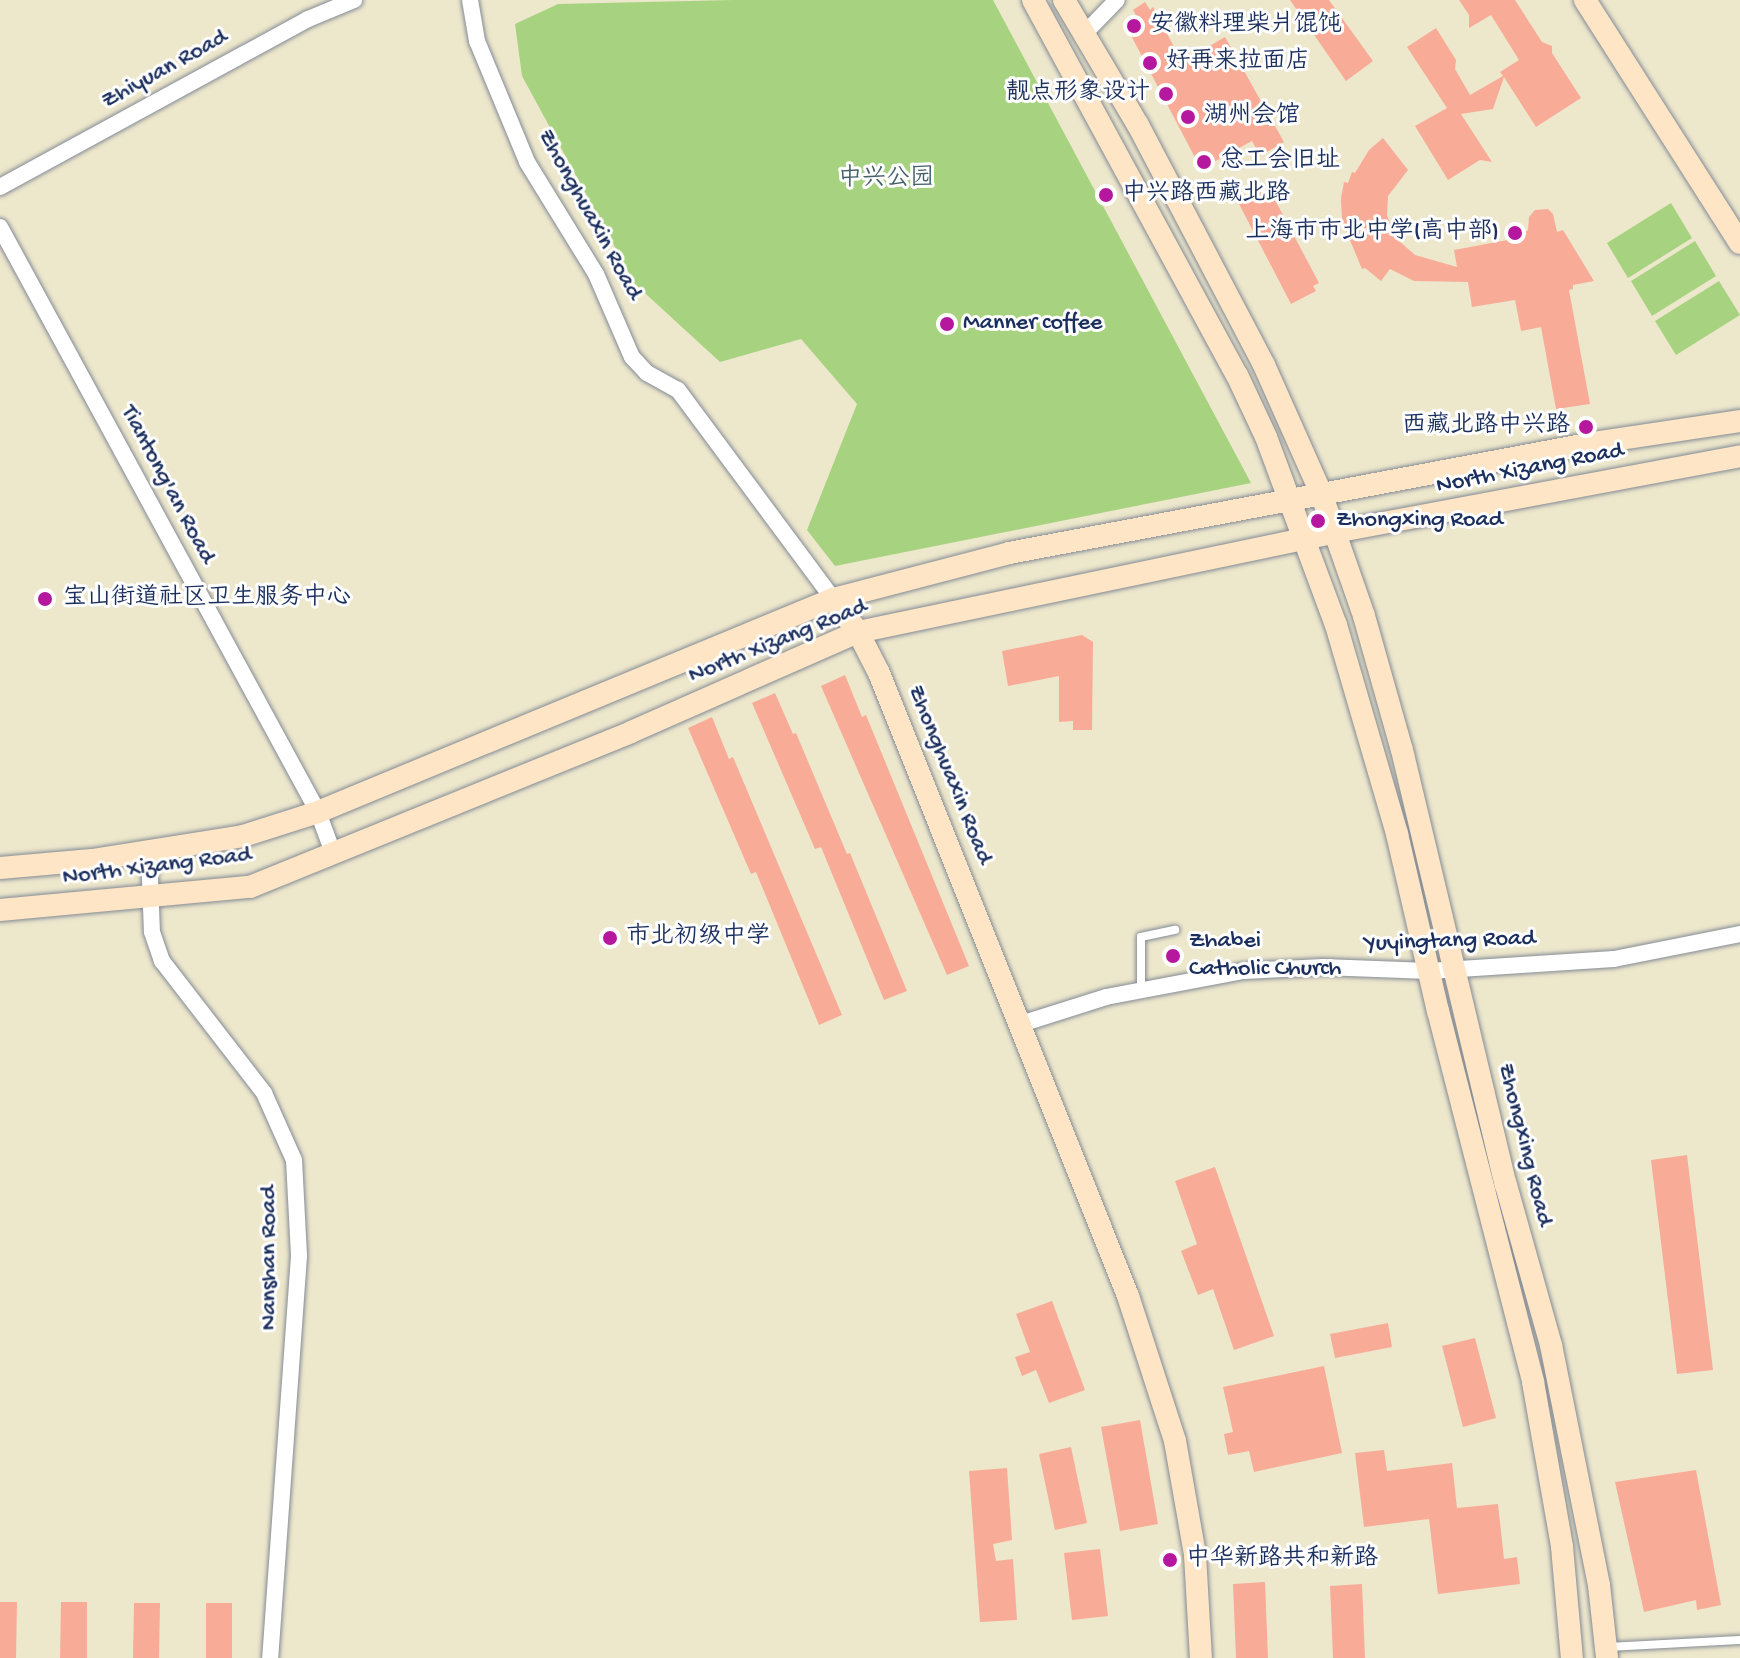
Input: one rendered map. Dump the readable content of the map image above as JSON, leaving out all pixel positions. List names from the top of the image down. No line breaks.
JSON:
{"streets":{"main road":["Zhonghuaxin Road","North Xizang Road","Zhongxing Road"],"street":["Zhiyuan Road","Tiantong'an Road","Yuyingtang Road","Nanshan Road"]},"crossings":[["Zhonghuaxin Road","North Xizang Road"],["Zhonghuaxin Road","Yuyingtang Road"],["North Xizang Road","Tiantong'an Road"],["North Xizang Road","Zhongxing Road"],["North Xizang Road","Nanshan Road"],["Yuyingtang Road","Zhongxing Road"]],"parks":["中兴公园"],"places":["安徽料理柴爿馄饨","好再来拉面店","靓点形象设计","湖州会馆","总工会旧址","中兴路西藏北路","上海市市北中学(高中部)","Manner coffee","西藏北路中兴路","Zhongxing Road","宝山街道社区卫生服务中心","市北初级中学","Zhabei Catholic Church","中华新路共和新路"]}
